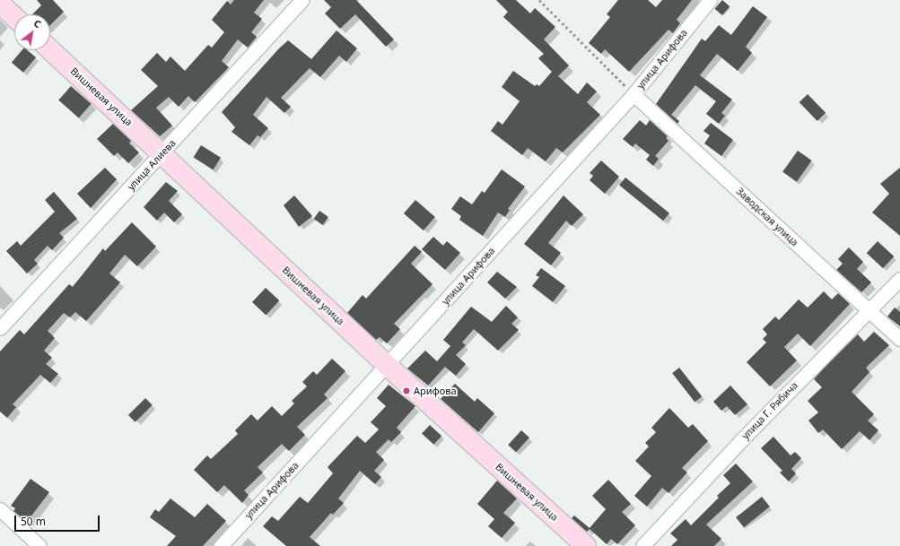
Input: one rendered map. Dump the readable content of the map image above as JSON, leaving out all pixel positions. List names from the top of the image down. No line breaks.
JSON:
{"streets":{"street":["улица Арифова","Вишневая улица","улица Алиева","Заводская улица","улица Г. Рябича"]},"crossings":[["улица Арифова","Вишневая улица"],["улица Арифова","Заводская улица"],["Вишневая улица","улица Алиева"],["Заводская улица","улица Г. Рябича"]],"places":["Арифова"],"scale_bar":"50 m","north":"top right"}
